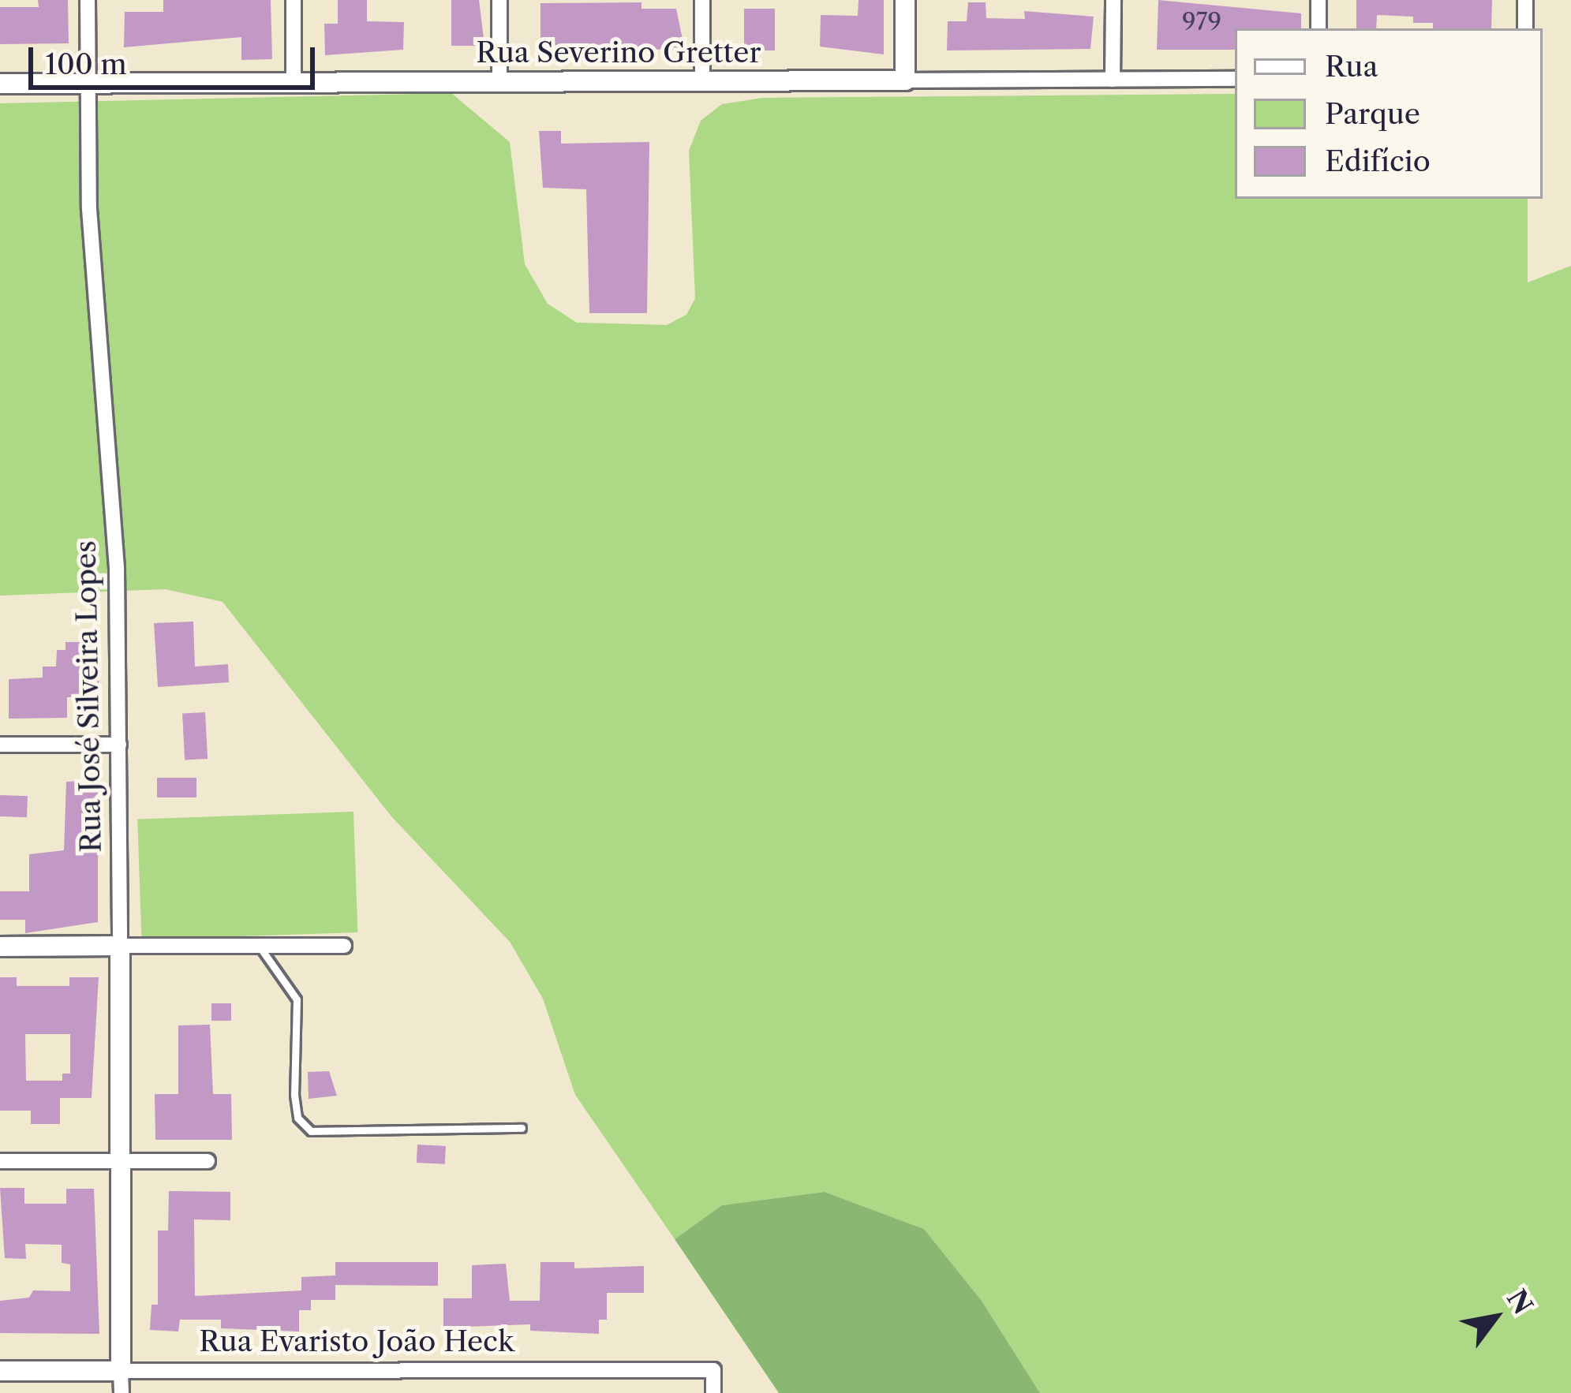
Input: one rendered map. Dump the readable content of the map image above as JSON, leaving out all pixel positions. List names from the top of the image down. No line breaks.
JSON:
{"streets":{"street":["Rua Severino Gretter","Rua José Silveira Lopes","Rua Evaristo João Heck"]},"crossings":[["Rua Severino Gretter","Rua José Silveira Lopes"],["Rua José Silveira Lopes","Rua Evaristo João Heck"]],"house_numbers":["979"],"legend":["Rua","Parque","Edifício"],"scale_bar":"100 m","north":"top right"}
